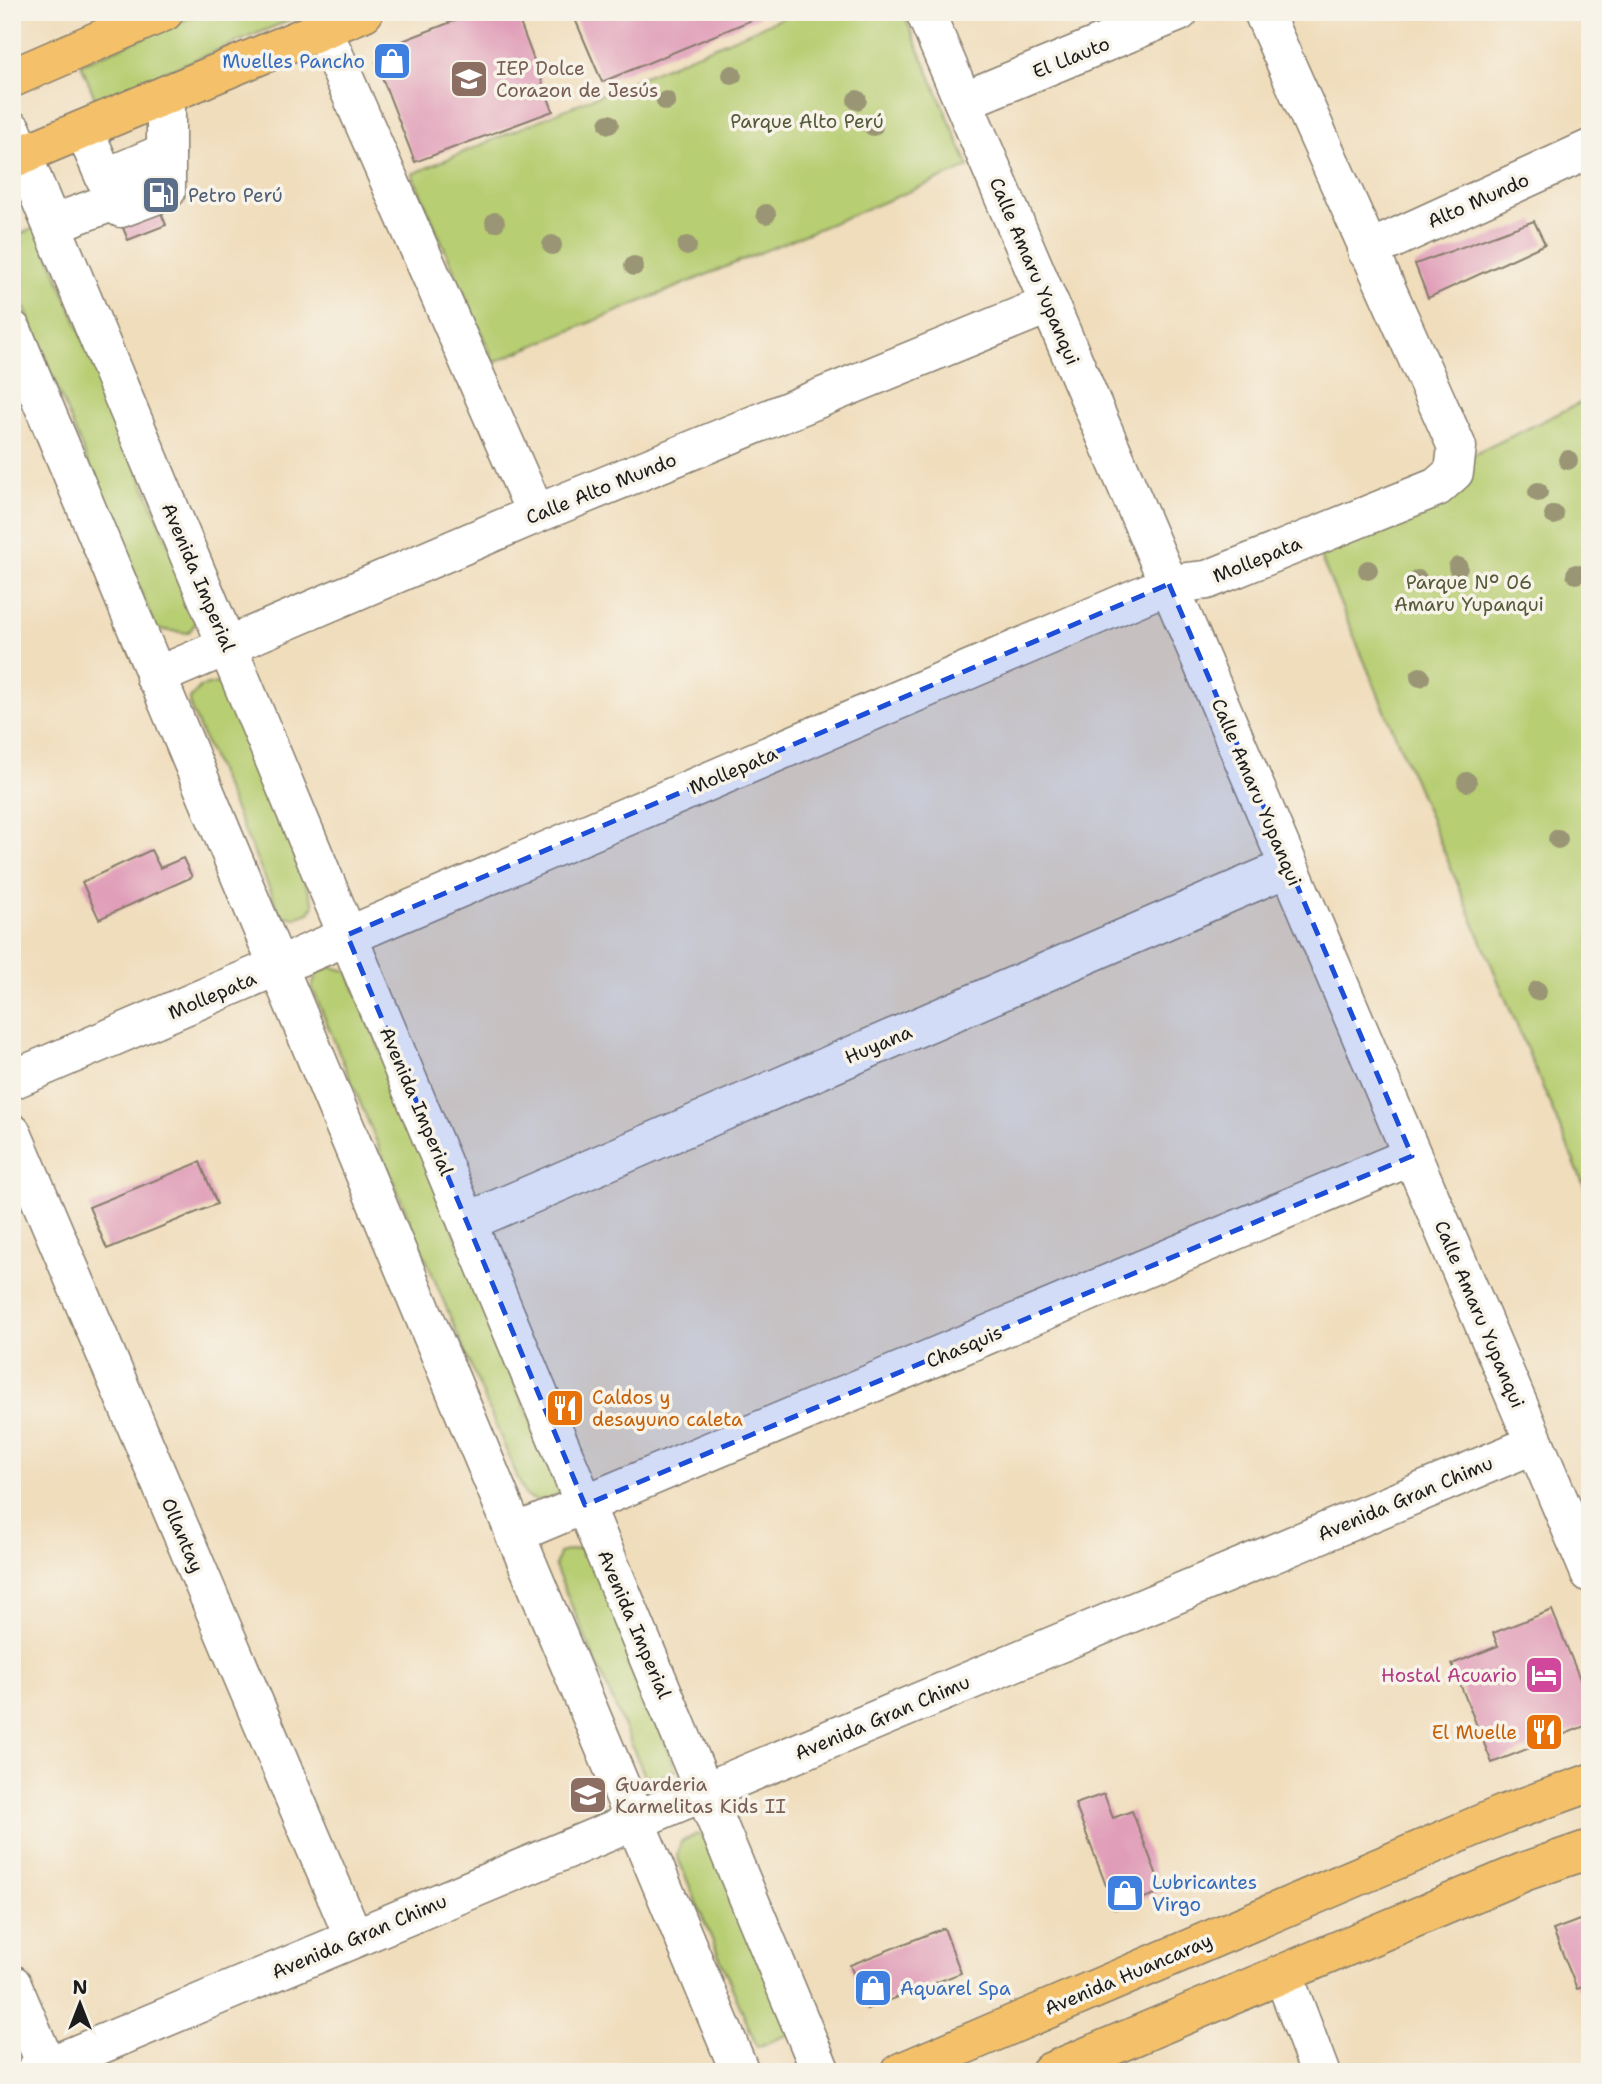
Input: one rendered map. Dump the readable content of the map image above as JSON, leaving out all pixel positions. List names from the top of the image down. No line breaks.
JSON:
{"streets":{"main road":["Avenida Huancaray"],"street":["El Llauto","Alto Mundo","Calle Amaru Yupanqui","Calle Alto Mundo","Mollepata","Avenida Imperial","Huyana","Chasquis","Avenida Gran Chimu","Ollantay"]},"crossings":[["El Llauto","Calle Amaru Yupanqui"],["Alto Mundo","Mollepata"],["Calle Amaru Yupanqui","Calle Alto Mundo"],["Calle Amaru Yupanqui","Mollepata"],["Calle Amaru Yupanqui","Huyana"],["Calle Amaru Yupanqui","Chasquis"],["Calle Amaru Yupanqui","Avenida Gran Chimu"],["Calle Alto Mundo","Avenida Imperial"],["Mollepata","Avenida Imperial"],["Avenida Imperial","Huyana"],["Avenida Imperial","Chasquis"],["Avenida Imperial","Avenida Gran Chimu"],["Avenida Gran Chimu","Ollantay"]],"parks":["Parque Alto Perú","Parque N° 06 Amaru Yupanqui"],"places":{"shop":["Muelles Pancho","Lubricantes Virgo","Aquarel Spa"],"school or university":["IEP Dolce Corazon de Jesús","Guarderia Karmelitas Kids II"],"fuel station":["Petro Perú"],"restaurant":["Caldos y desayuno caleta","El Muelle"],"hotel":["Hostal Acuario"]},"north":"top"}
